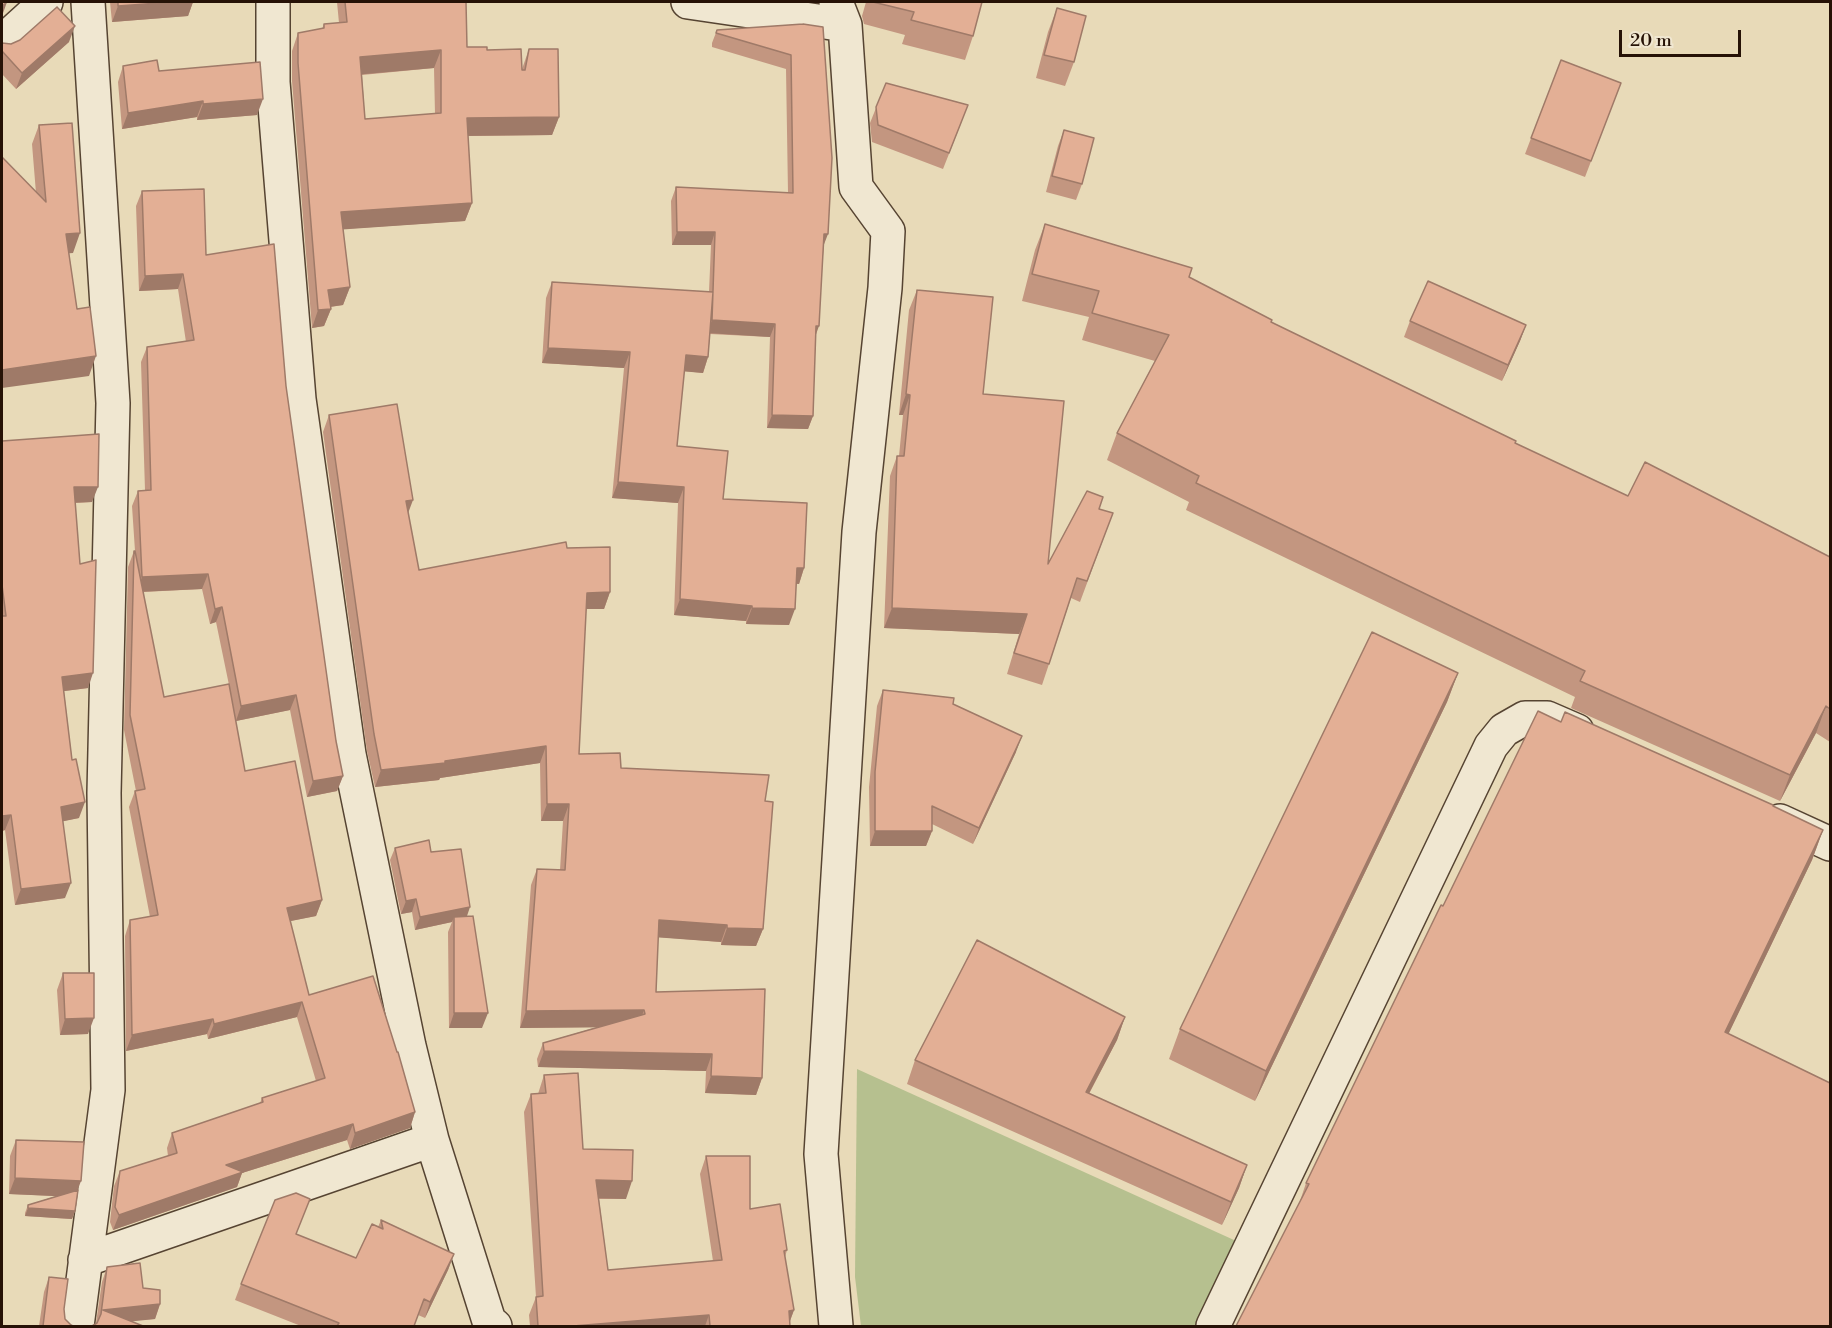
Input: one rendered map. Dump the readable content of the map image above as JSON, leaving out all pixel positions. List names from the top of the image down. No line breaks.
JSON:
{"scale_bar":"20 m"}
